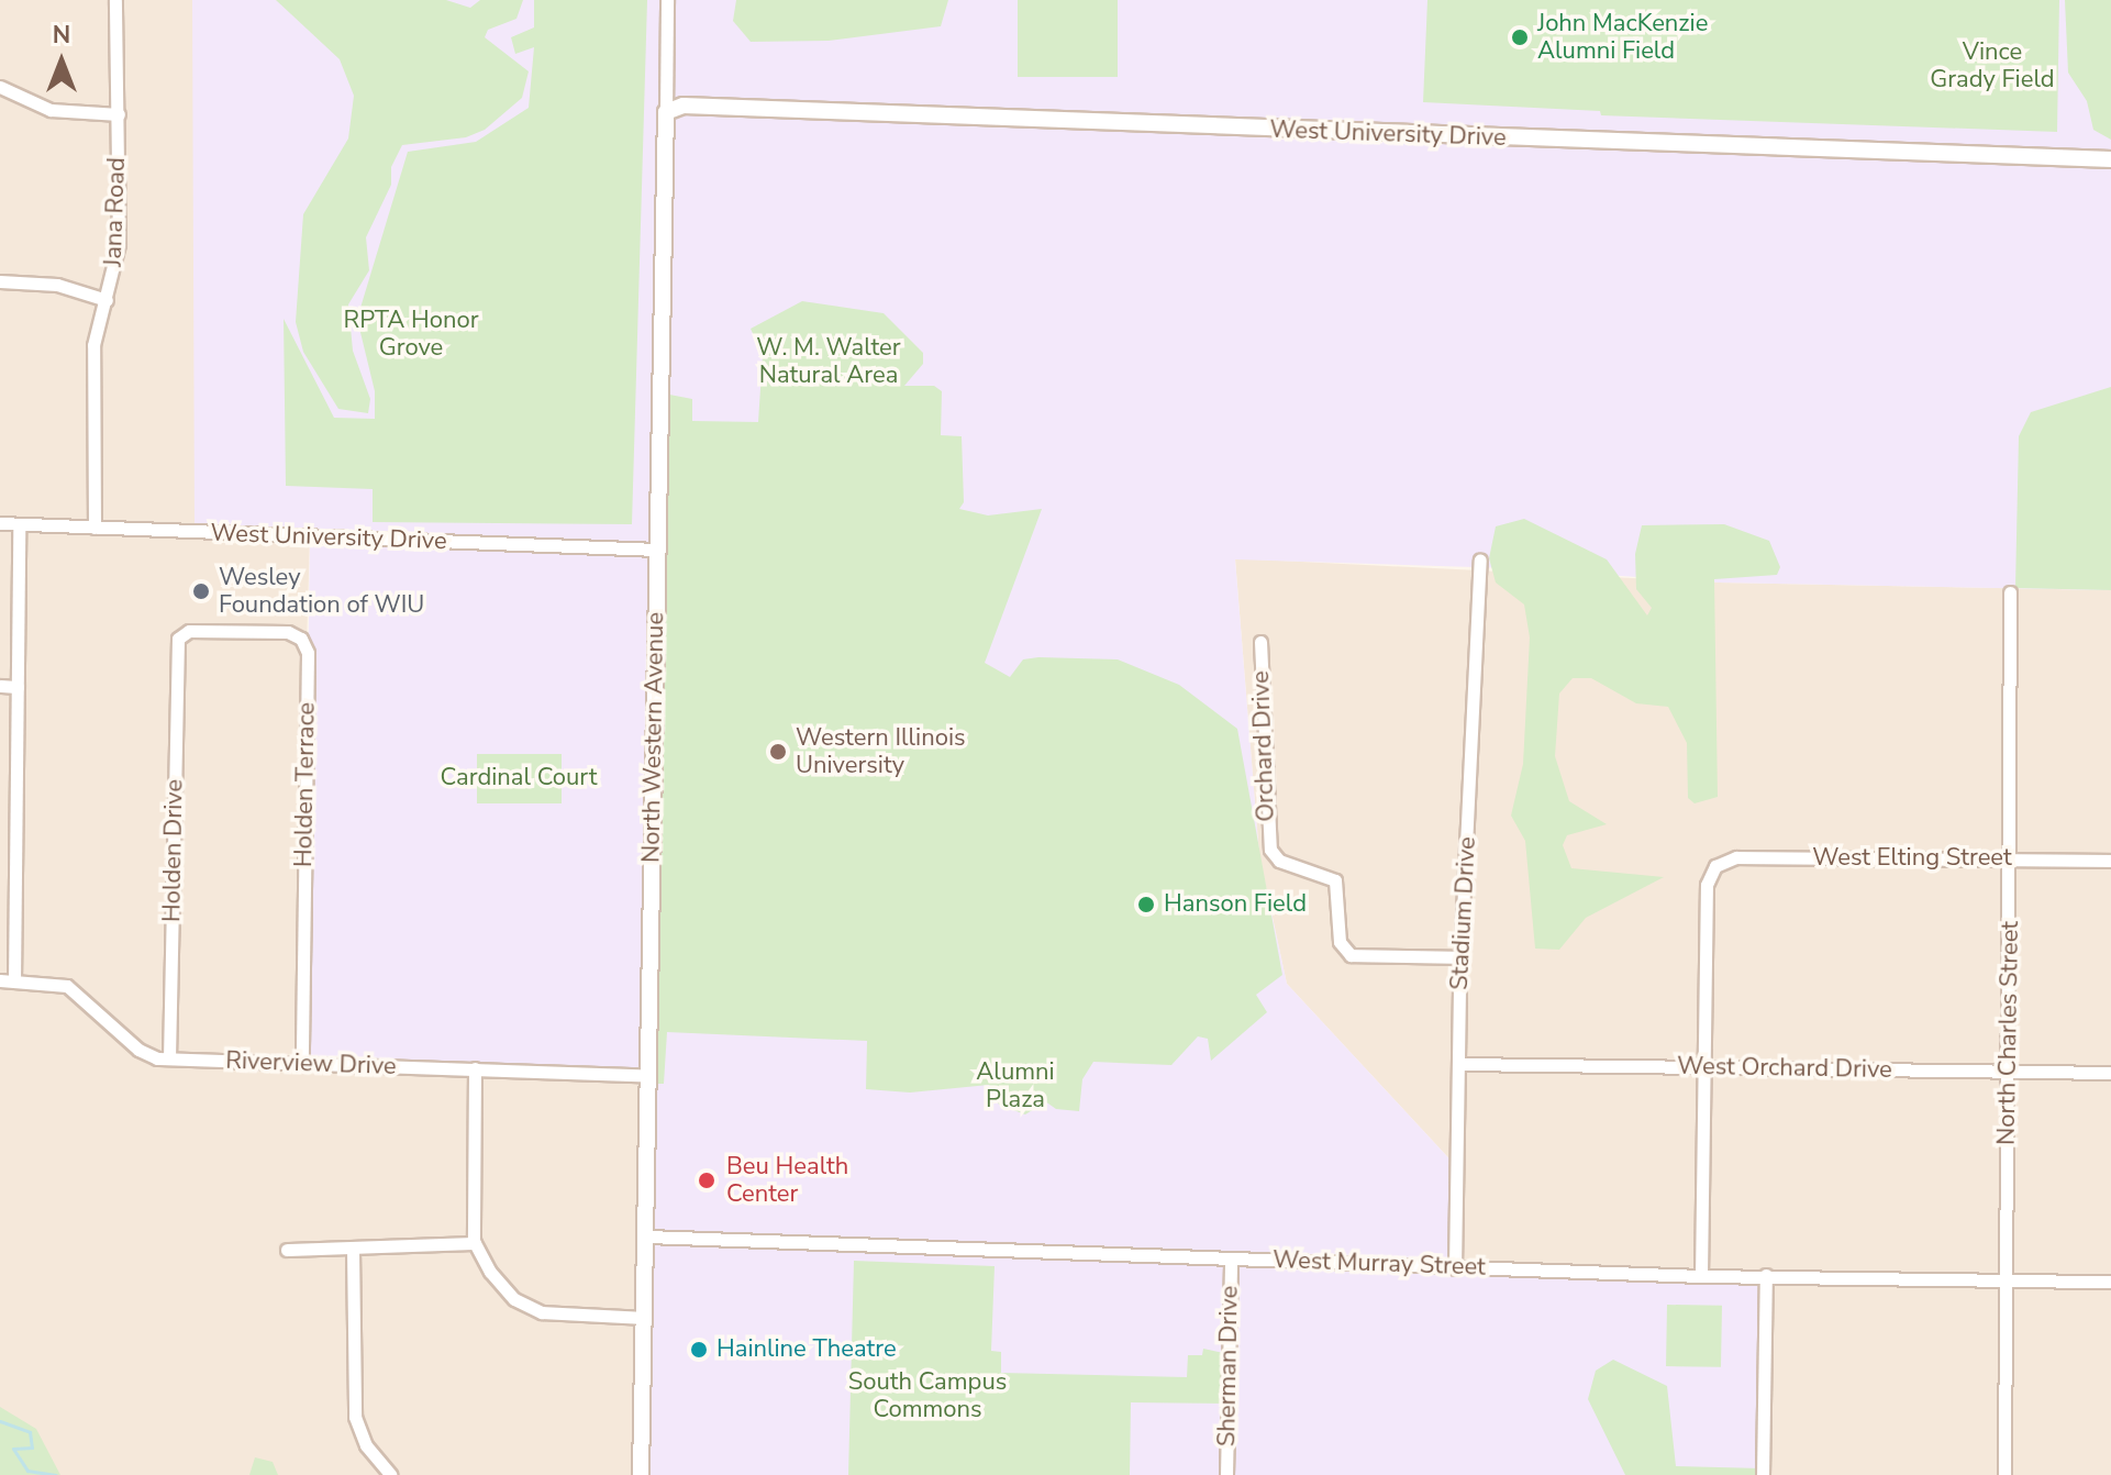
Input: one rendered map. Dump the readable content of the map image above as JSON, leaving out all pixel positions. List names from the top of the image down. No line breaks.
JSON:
{"streets":{"street":["West University Drive","Jana Road","North Western Avenue","Orchard Drive","Holden Terrace","Holden Drive","West Elting Street","Stadium Drive","North Charles Street","Riverview Drive","West Orchard Drive","West Murray Street","Sherman Drive"]},"crossings":[["West University Drive","Jana Road"],["West University Drive","North Western Avenue"],["North Western Avenue","Riverview Drive"],["North Western Avenue","West Murray Street"],["Orchard Drive","Stadium Drive"],["Holden Terrace","Holden Drive"],["Holden Terrace","Riverview Drive"],["Holden Drive","Riverview Drive"],["West Elting Street","North Charles Street"],["West Elting Street","West Orchard Drive"],["Stadium Drive","West Orchard Drive"],["Stadium Drive","West Murray Street"],["North Charles Street","West Orchard Drive"],["North Charles Street","West Murray Street"],["West Murray Street","Sherman Drive"]],"parks":["Vince Grady Field","RPTA Honor Grove","W. M. Walter Natural Area","Cardinal Court","Alumni Plaza","South Campus Commons"],"places":["John MacKenzie Alumni Field","Wesley Foundation of WIU","Western Illinois University","Hanson Field","Beu Health Center","Hainline Theatre"],"north":"top"}
